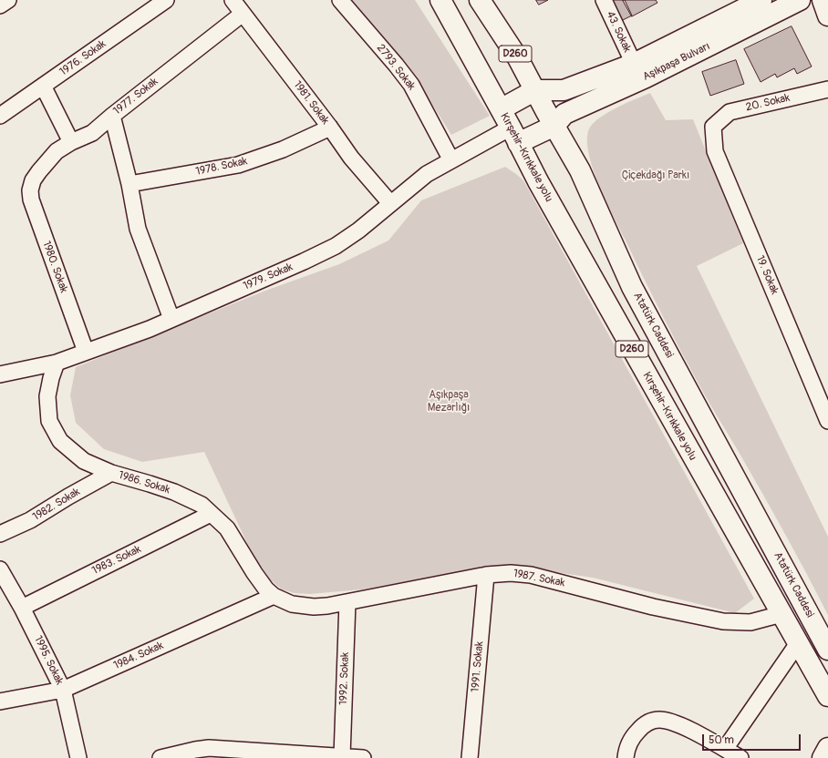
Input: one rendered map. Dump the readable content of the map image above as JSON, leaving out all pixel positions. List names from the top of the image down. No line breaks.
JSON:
{"streets":{"main road":["D260","Aşıkpaşa Bulvarı","Kırşehir-Kırıkkale yolu","Atatürk Caddesi"],"street":["43. Sokak","1976. Sokak","2793. Sokak","1977. Sokak","1981. Sokak","20. Sokak","1978. Sokak","1980. Sokak","19. Sokak","1979. Sokak","1986. Sokak","1982. Sokak","1983. Sokak","1987. Sokak","1984. Sokak","1995. Sokak","1991. Sokak","1992. Sokak"]},"crossings":[["43. Sokak","Aşıkpaşa Bulvarı"],["Aşıkpaşa Bulvarı","Atatürk Caddesi"],["2793. Sokak","1979. Sokak"],["1977. Sokak","1981. Sokak"],["1977. Sokak","1980. Sokak"],["1981. Sokak","1978. Sokak"],["1981. Sokak","1979. Sokak"],["20. Sokak","19. Sokak"],["Kırşehir-Kırıkkale yolu","1979. Sokak"],["Kırşehir-Kırıkkale yolu","1987. Sokak"],["1980. Sokak","1979. Sokak"],["1979. Sokak","1986. Sokak"],["1986. Sokak","1982. Sokak"],["1986. Sokak","1983. Sokak"],["1986. Sokak","1987. Sokak"],["1986. Sokak","1984. Sokak"],["1983. Sokak","1995. Sokak"],["1987. Sokak","1984. Sokak"],["1987. Sokak","1991. Sokak"],["1987. Sokak","1992. Sokak"],["1984. Sokak","1995. Sokak"]],"parks":["Çiçekdağı Parkı","Aşıkpaşa Mezarlığı"],"scale_bar":"50 m"}
